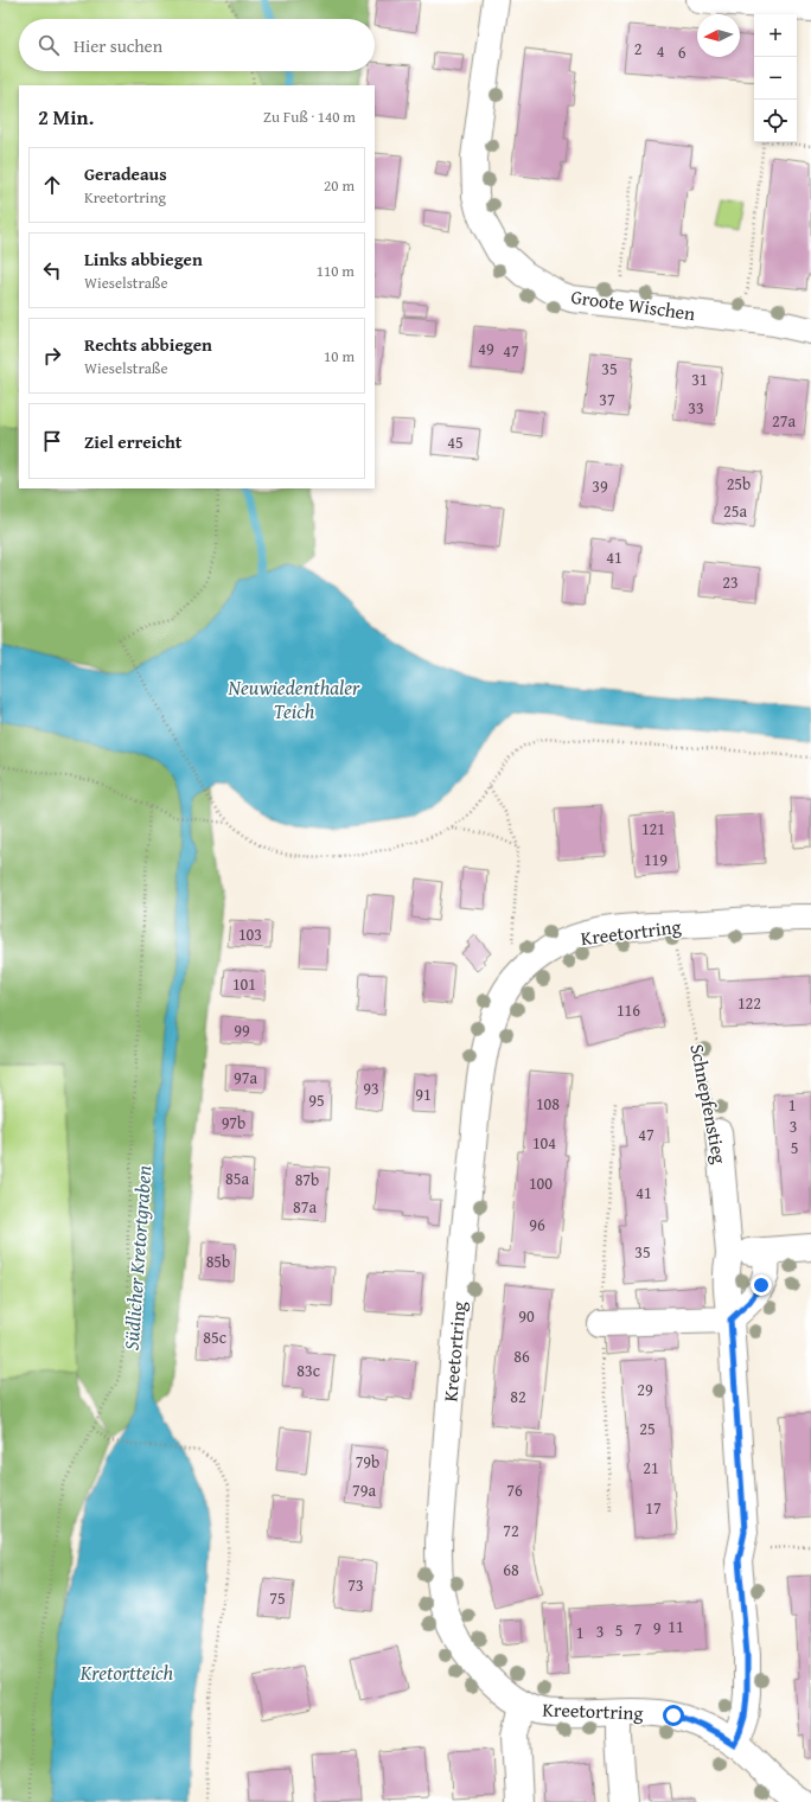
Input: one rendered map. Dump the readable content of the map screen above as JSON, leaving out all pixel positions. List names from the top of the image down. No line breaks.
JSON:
{"streets":{"street":["Groote Wischen","Kreetortring","Schnepfenstieg"]},"crossings":[["Kreetortring","Schnepfenstieg"]],"water":["Neuwiedenthaler Teich","Südlicher Kretortgraben","Kretortteich"],"house_numbers":["2","4","6","49","47","35","31","37","33","27a","45","25b","39","25a","41","23","121","119","103","101","122","116","99","97a","93","91","95","108","1","97b","3","47","104","5","85a","87b","100","41","87a","96","35","85b","90","85c","86","83c","29","82","25","79b","21","79a","76","17","72","68","73","75","11","9","7","5","3","1"],"north":"left","page":{"map_buttons":["+","−"],"search":"Hier suchen","heading":["2 Min.","Zu Fuß · 140 m"],"list":[["Geradeaus","Kreetortring","20 m"],["Links abbiegen","Wieselstraße","110 m"],["Rechts abbiegen","Wieselstraße","10 m"],"Ziel erreicht"]}}
